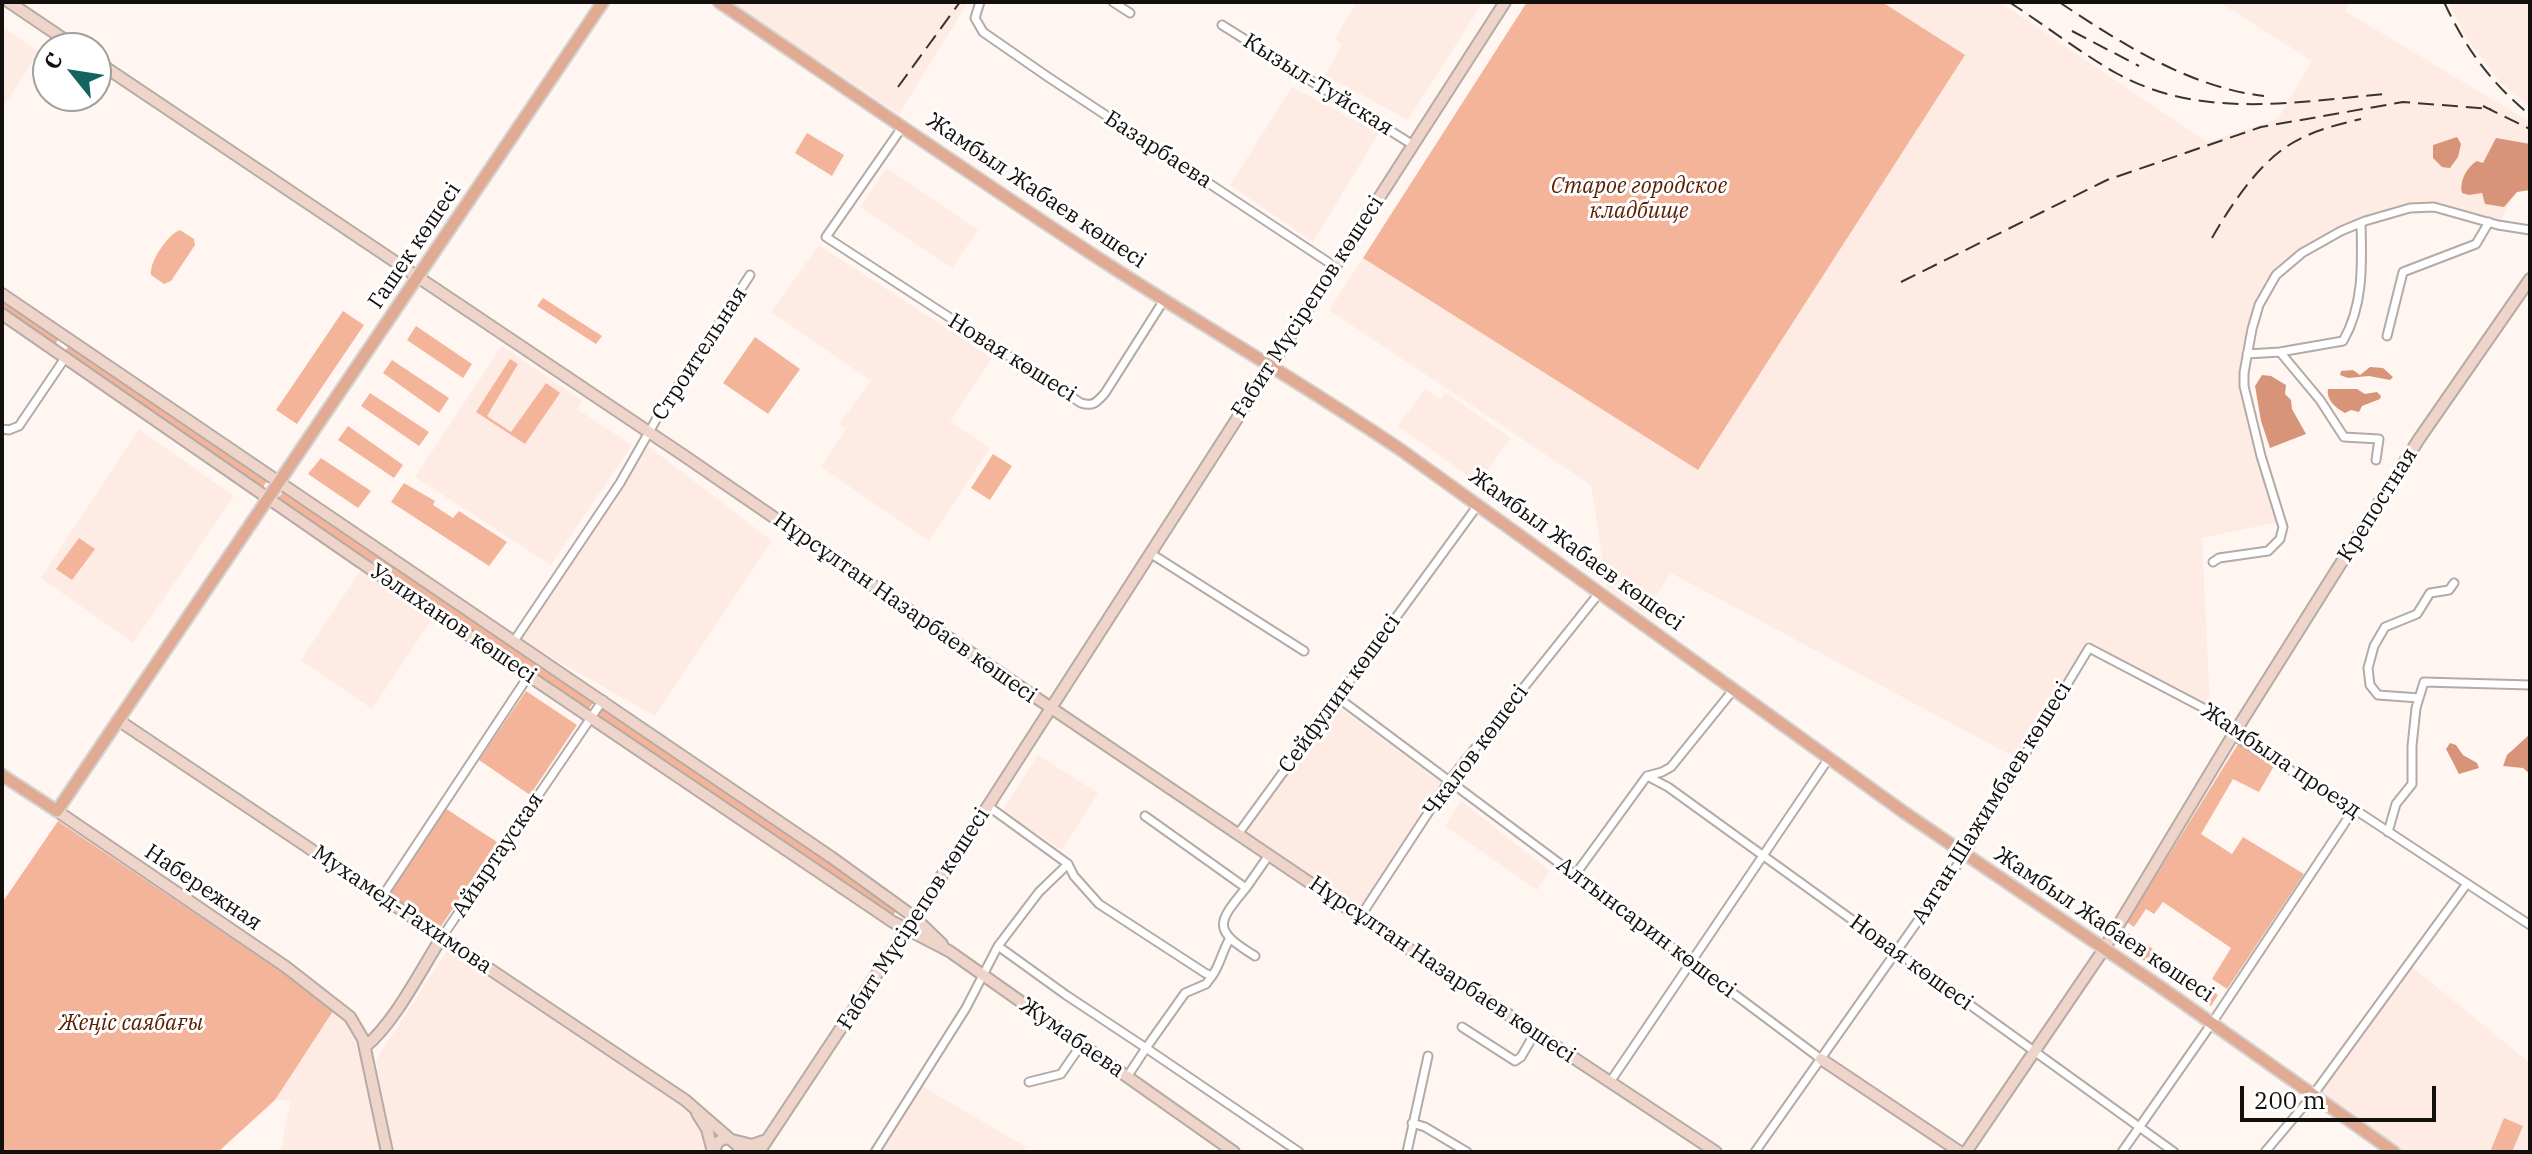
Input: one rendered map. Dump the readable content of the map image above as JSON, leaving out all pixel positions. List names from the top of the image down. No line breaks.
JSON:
{"streets":{"main road":["Жамбыл Жабаев көшесі","Гашек көшесі","Ғабит Мүсірепов көшесі","Крепостная","Нұрсұлтан Назарбаев көшесі","Уәлиханов көшесі","Айыртауская","Набережная","Мухамед-Рахимова","Алтынсарин көшесі","Жумабаева"],"street":["Кызыл-Туйская","Базарбаева","Строительная","Новая көшесі","Сейфулин көшесі","Чкалов көшесі","Жамбыла проезд","Аяган Шажимбаев көшесі"]},"crossings":[["Кызыл-Туйская","Ғабит Мүсірепов көшесі"],["Базарбаева","Ғабит Мүсірепов көшесі"],["Жамбыл Жабаев көшесі","Ғабит Мүсірепов көшесі"],["Жамбыл Жабаев көшесі","Новая көшесі"],["Жамбыл Жабаев көшесі","Крепостная"],["Жамбыл Жабаев көшесі","Сейфулин көшесі"],["Жамбыл Жабаев көшесі","Чкалов көшесі"],["Жамбыл Жабаев көшесі","Аяган Шажимбаев көшесі"],["Гашек көшесі","Нұрсұлтан Назарбаев көшесі"],["Гашек көшесі","Уәлиханов көшесі"],["Гашек көшесі","Набережная"],["Гашек көшесі","Мухамед-Рахимова"],["Ғабит Мүсірепов көшесі","Нұрсұлтан Назарбаев көшесі"],["Ғабит Мүсірепов көшесі","Уәлиханов көшесі"],["Ғабит Мүсірепов көшесі","Жумабаева"],["Строительная","Нұрсұлтан Назарбаев көшесі"],["Новая көшесі","Крепостная"],["Новая көшесі","Аяган Шажимбаев көшесі"],["Крепостная","Жамбыла проезд"],["Крепостная","Алтынсарин көшесі"],["Нұрсұлтан Назарбаев көшесі","Сейфулин көшесі"],["Нұрсұлтан Назарбаев көшесі","Чкалов көшесі"],["Уәлиханов көшесі","Айыртауская"],["Уәлиханов көшесі","Жумабаева"],["Сейфулин көшесі","Алтынсарин көшесі"],["Чкалов көшесі","Алтынсарин көшесі"],["Жамбыла проезд","Аяган Шажимбаев көшесі"],["Аяган Шажимбаев көшесі","Алтынсарин көшесі"],["Айыртауская","Набережная"],["Айыртауская","Мухамед-Рахимова"]],"parks":["Старое городское кладбище","Жеңіс саябағы"],"scale_bar":"200 m","north":"top left"}
